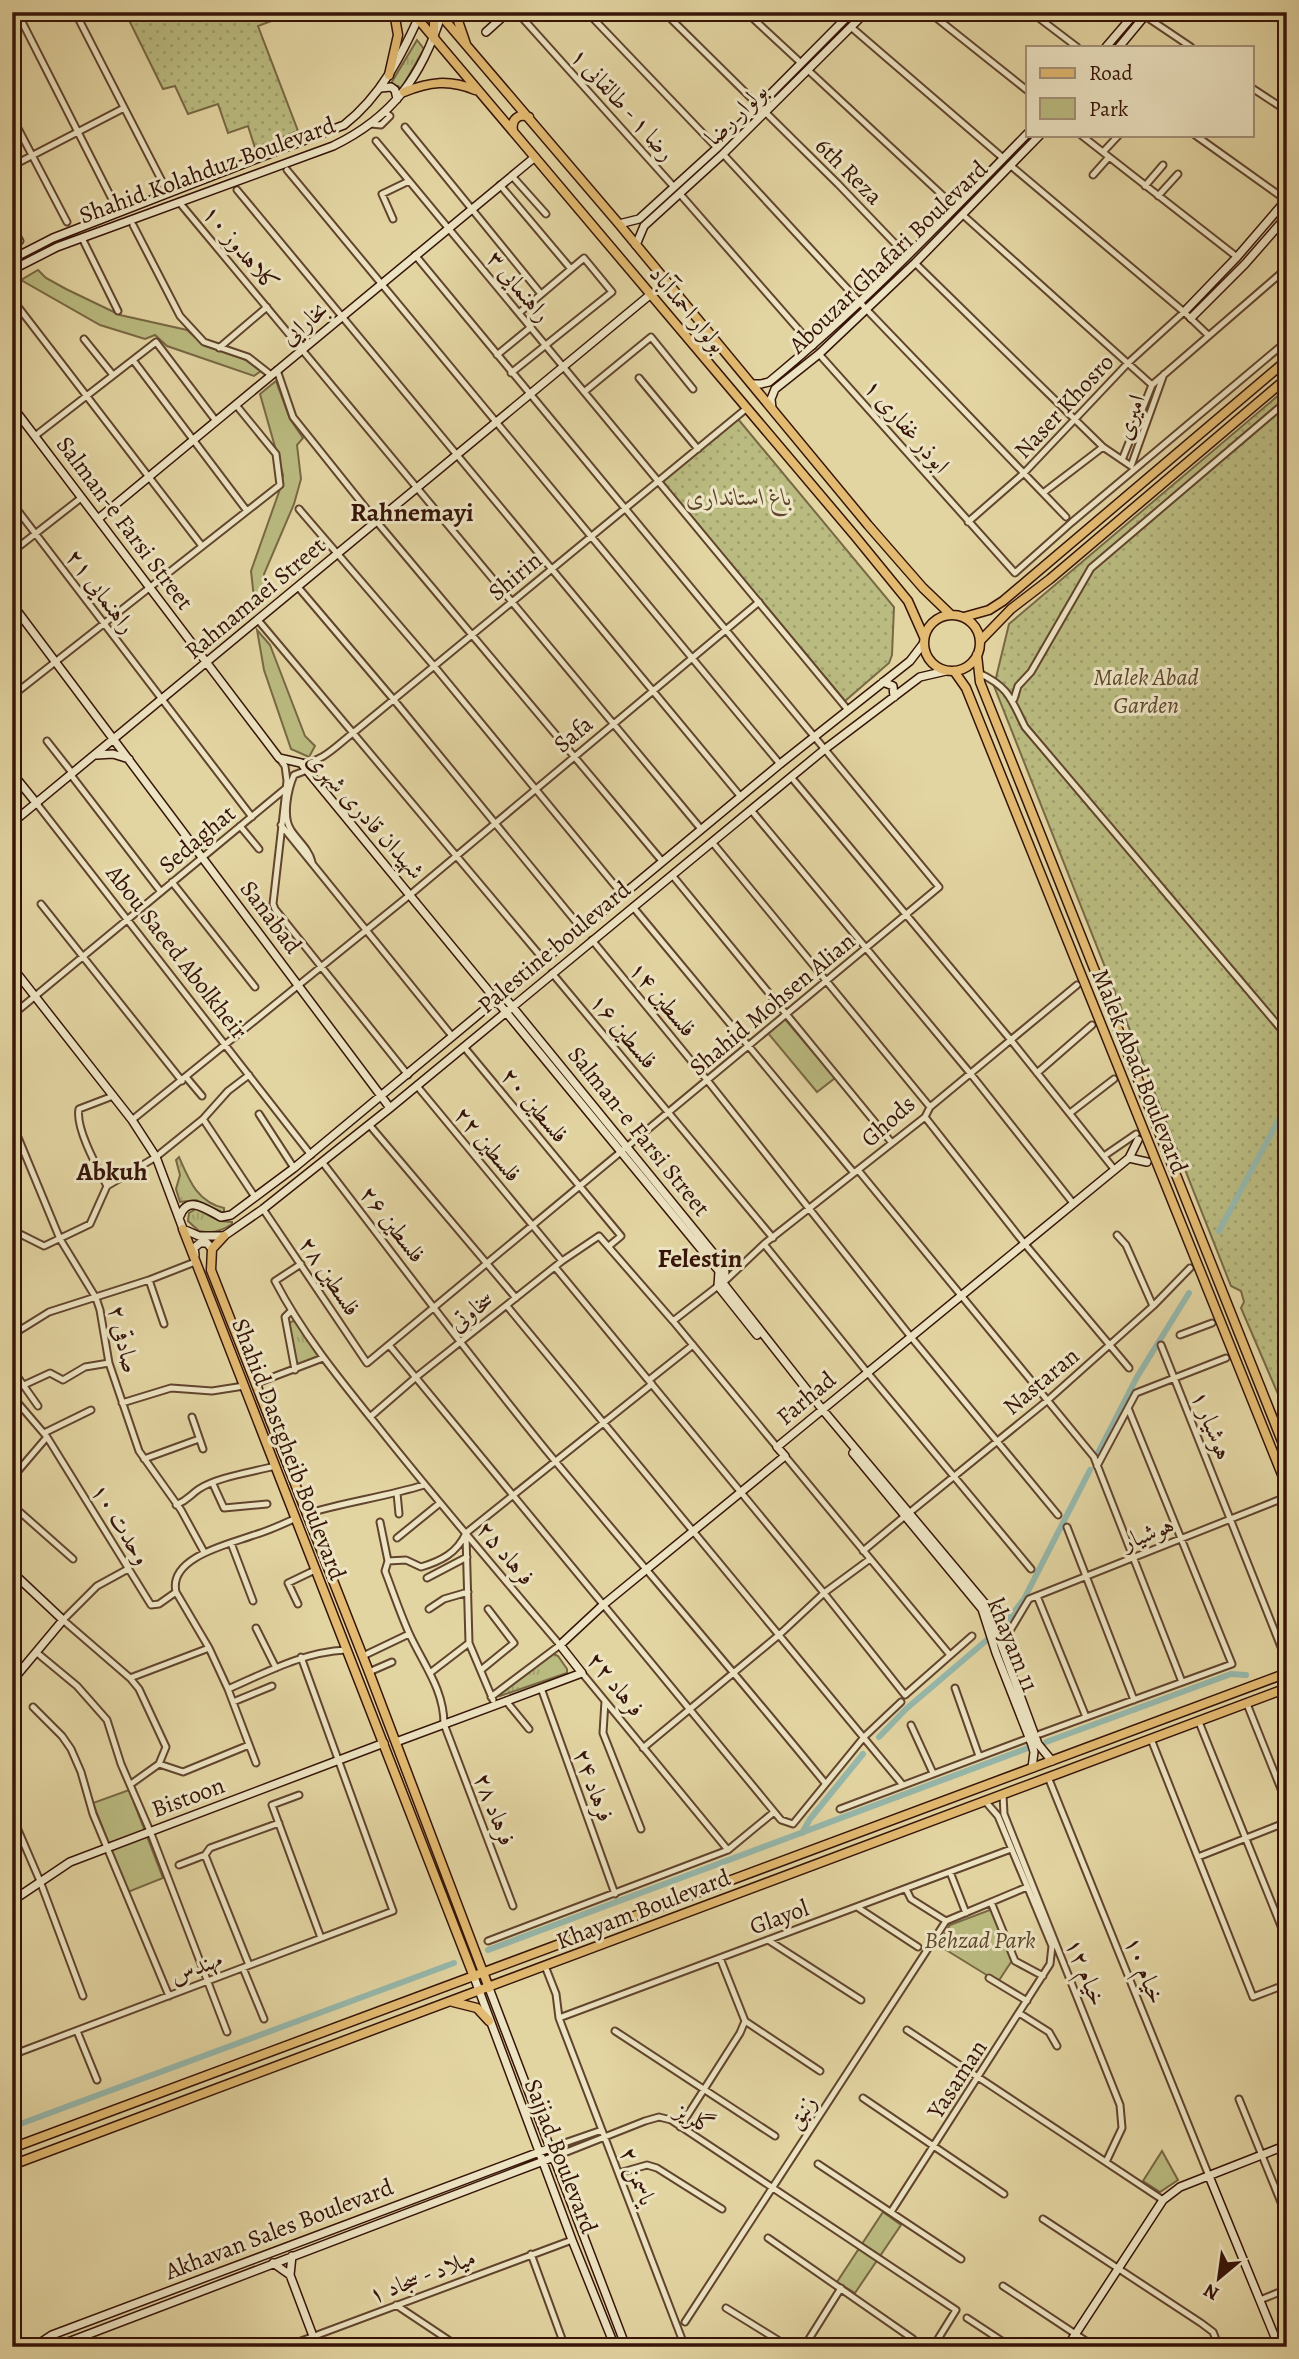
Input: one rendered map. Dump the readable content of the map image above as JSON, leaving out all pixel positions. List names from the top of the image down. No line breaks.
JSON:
{"streets":{"main road":["بولوار احمدآباد","Malek Abad Boulevard","Shahid Dastgheib Boulevard","Khayam Boulevard"],"street":["رضا ۱ - طالقانی ۱","بولوار رضا","Shahid Kolahduz Boulevard","6th Reza","کلاهدوز ۱۰","Abouzar Ghafari Boulevard","راهنمایی ۳","بخارایی","Naser Khosro","امیری","ابوذر غفاری ۱","Salman-e Farsi Street","Shirin","راهنمایی ۲۱","Rahnamaei Street","Safa","شهیدان قادری شهری","Sedaghat","Sanabad","Palestine boulevard","Abou Saeed Abolkheir","فلسطین ۱۴","Shahid Mohsen Alian","فلسطین ۱۶","فلسطین ۲۰","Ghods","فلسطین ۲۲","فلسطین ۲۶","فلسطین ۲۸","سخاوتی","صادقی ۲","Nastaran","Farhad","هوشیار ۱","وحدت ۱۰","هوشیار","فرهاد ۲۵","khayam 11","فرهاد ۲۲","فرهاد ۲۴","Bistoon","فرهاد ۲۸","Glayol","مهندس","خیام ۱۰","خیام ۱۲","Yasaman","زنبق","گلریز","Sajjad Boulevard","یاسمن ۲","Akhavan Sales Boulevard","میلاد - سجاد ۱"]},"crossings":[["رضا ۱ - طالقانی ۱","بولوار رضا"],["بولوار رضا","6th Reza"],["بولوار رضا","بولوار احمدآباد"],["Shahid Kolahduz Boulevard","کلاهدوز ۱۰"],["Shahid Kolahduz Boulevard","بولوار احمدآباد"],["کلاهدوز ۱۰","بخارایی"],["کلاهدوز ۱۰","Shirin"],["کلاهدوز ۱۰","Rahnamaei Street"],["کلاهدوز ۱۰","Safa"],["کلاهدوز ۱۰","Palestine boulevard"],["Abouzar Ghafari Boulevard","ابوذر غفاری ۱"],["راهنمایی ۳","بخارایی"],["راهنمایی ۳","Shirin"],["راهنمایی ۳","Rahnamaei Street"],["راهنمایی ۳","Safa"],["راهنمایی ۳","Palestine boulevard"],["بولوار احمدآباد","بخارایی"],["بولوار احمدآباد","Shirin"],["بولوار احمدآباد","Rahnamaei Street"],["بولوار احمدآباد","Palestine boulevard"],["بولوار احمدآباد","Malek Abad Boulevard"],["بخارایی","Salman-e Farsi Street"],["Naser Khosro","ابوذر غفاری ۱"],["Salman-e Farsi Street","Rahnamaei Street"],["Salman-e Farsi Street","شهیدان قادری شهری"],["Salman-e Farsi Street","Palestine boulevard"],["Salman-e Farsi Street","Shahid Mohsen Alian"],["Salman-e Farsi Street","Ghods"],["Shirin","شهیدان قادری شهری"],["راهنمایی ۲۱","Rahnamaei Street"],["راهنمایی ۲۱","Sedaghat"],["Rahnamaei Street","شهیدان قادری شهری"],["Rahnamaei Street","Sanabad"],["Rahnamaei Street","Abou Saeed Abolkheir"],["Safa","شهیدان قادری شهری"],["Safa","Sanabad"],["Safa","Abou Saeed Abolkheir"],["شهیدان قادری شهری","Palestine boulevard"],["Sedaghat","Sanabad"],["Sedaghat","Abou Saeed Abolkheir"],["Sedaghat","Shahid Dastgheib Boulevard"],["Sanabad","Palestine boulevard"],["Palestine boulevard","Abou Saeed Abolkheir"],["Palestine boulevard","فلسطین ۱۴"],["Palestine boulevard","Shahid Mohsen Alian"],["Palestine boulevard","فلسطین ۱۶"],["Palestine boulevard","Malek Abad Boulevard"],["Palestine boulevard","فلسطین ۲۰"],["Palestine boulevard","فلسطین ۲۲"],["Palestine boulevard","فلسطین ۲۶"],["Palestine boulevard","فلسطین ۲۸"],["Palestine boulevard","Shahid Dastgheib Boulevard"],["فلسطین ۱۴","Shahid Mohsen Alian"],["فلسطین ۱۴","Ghods"],["فلسطین ۱۴","Nastaran"],["فلسطین ۱۴","Farhad"],["Shahid Mohsen Alian","فلسطین ۱۶"],["Shahid Mohsen Alian","فلسطین ۲۰"],["Shahid Mohsen Alian","فلسطین ۲۲"],["Shahid Mohsen Alian","فلسطین ۲۶"],["Shahid Mohsen Alian","فلسطین ۲۸"],["فلسطین ۱۶","Ghods"],["فلسطین ۲۰","سخاوتی"],["فلسطین ۲۲","سخاوتی"],["فلسطین ۲۶","سخاوتی"],["فلسطین ۲۶","Farhad"],["سخاوتی","فرهاد ۲۵"],["Nastaran","khayam 11"],["Farhad","فرهاد ۲۵"],["Farhad","فرهاد ۲۲"],["هوشیار ۱","هوشیار"],["Shahid Dastgheib Boulevard","Bistoon"],["Shahid Dastgheib Boulevard","Khayam Boulevard"],["Shahid Dastgheib Boulevard","Sajjad Boulevard"],["هوشیار","khayam 11"],["فرهاد ۲۵","فرهاد ۲۲"],["khayam 11","Khayam Boulevard"],["Bistoon","مهندس"],["Khayam Boulevard","خیام ۱۰"],["Khayam Boulevard","خیام ۱۲"],["Khayam Boulevard","Sajjad Boulevard"],["Khayam Boulevard","یاسمن ۲"],["Glayol","خیام ۱۲"],["Glayol","یاسمن ۲"],["خیام ۱۲","Yasaman"],["زنبق","گلریز"],["گلریز","Sajjad Boulevard"],["گلریز","یاسمن ۲"],["Sajjad Boulevard","Akhavan Sales Boulevard"],["Sajjad Boulevard","میلاد - سجاد ۱"]],"districts":["Rahnemayi","Abkuh","Felestin"],"parks":["باغ استانداری","Malek Abad Garden","Behzad Park"],"legend":["Road","Park"],"north":"bottom left"}
